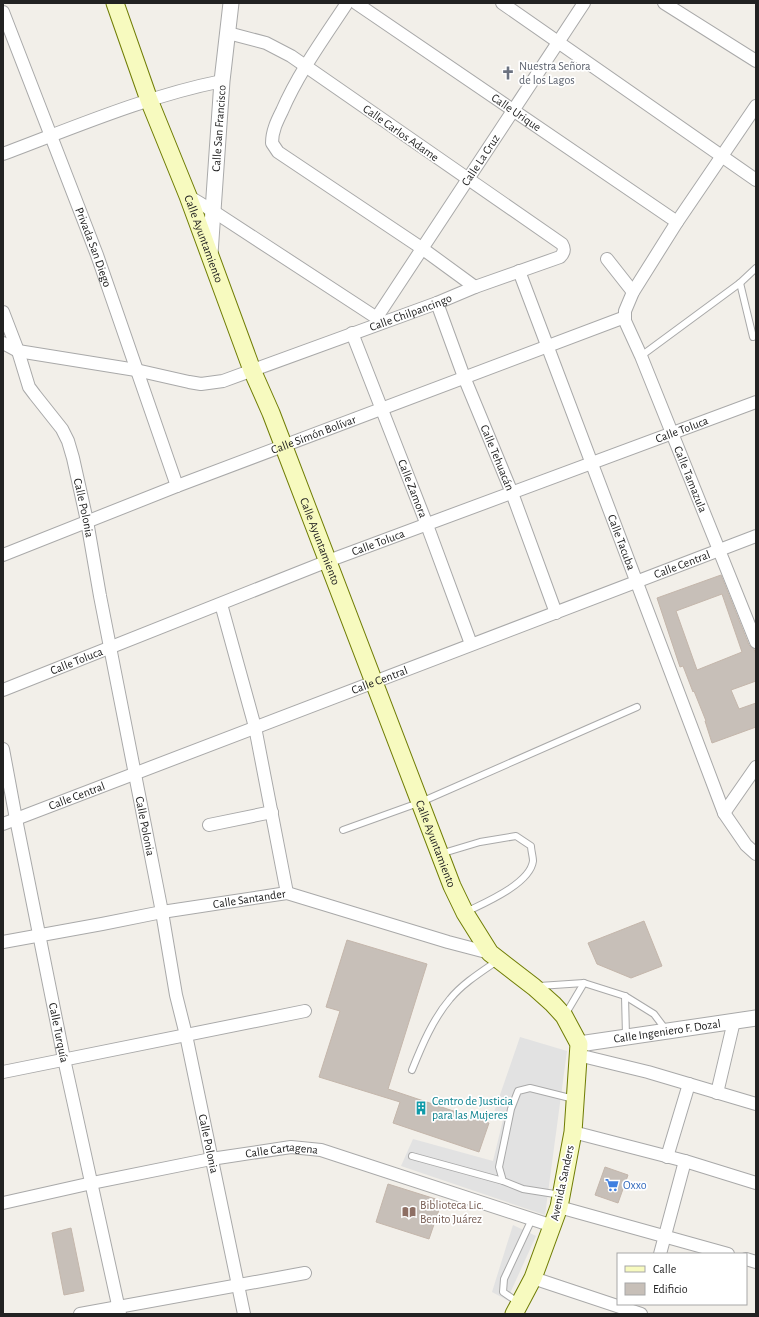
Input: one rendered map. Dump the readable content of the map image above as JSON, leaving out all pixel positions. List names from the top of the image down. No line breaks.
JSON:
{"streets":{"main road":["Calle Ayuntamiento","Avenida Sanders"],"street":["Calle Urique","Calle San Francisco","Calle Carlos Adame","Calle La Cruz","Privada San Diego","Calle Chilpancingo","Calle Toluca","Calle Simón Bolívar","Calle Tehuacán","Calle Tamazula","Calle Zamora","Calle Polonia","Calle Tacuba","Calle Central","Calle Santander","Calle Ingeniero F. Dozal","Calle Turquía","Calle Cartagena"]},"crossings":[["Calle Urique","Calle La Cruz"],["Calle San Francisco","Calle Carlos Adame"],["Calle San Francisco","Calle Ayuntamiento"],["Calle Carlos Adame","Calle La Cruz"],["Calle Carlos Adame","Calle Chilpancingo"],["Calle La Cruz","Calle Chilpancingo"],["Calle Ayuntamiento","Calle Chilpancingo"],["Calle Ayuntamiento","Calle Toluca"],["Calle Ayuntamiento","Calle Simón Bolívar"],["Calle Ayuntamiento","Calle Central"],["Calle Ayuntamiento","Calle Santander"],["Calle Ayuntamiento","Calle Ingeniero F. Dozal"],["Calle Ayuntamiento","Avenida Sanders"],["Privada San Diego","Calle Chilpancingo"],["Privada San Diego","Calle Simón Bolívar"],["Calle Chilpancingo","Calle Tehuacán"],["Calle Chilpancingo","Calle Zamora"],["Calle Chilpancingo","Calle Polonia"],["Calle Chilpancingo","Calle Tacuba"],["Calle Toluca","Calle Tehuacán"],["Calle Toluca","Calle Tamazula"],["Calle Toluca","Calle Zamora"],["Calle Toluca","Calle Polonia"],["Calle Toluca","Calle Tacuba"],["Calle Simón Bolívar","Calle Tehuacán"],["Calle Simón Bolívar","Calle Tamazula"],["Calle Simón Bolívar","Calle Zamora"],["Calle Simón Bolívar","Calle Polonia"],["Calle Simón Bolívar","Calle Tacuba"],["Calle Tehuacán","Calle Central"],["Calle Tamazula","Calle Central"],["Calle Zamora","Calle Central"],["Calle Polonia","Calle Central"],["Calle Polonia","Calle Santander"],["Calle Polonia","Calle Cartagena"],["Calle Tacuba","Calle Central"],["Calle Central","Calle Turquía"],["Calle Santander","Calle Turquía"],["Calle Ingeniero F. Dozal","Avenida Sanders"],["Calle Turquía","Calle Cartagena"],["Calle Cartagena","Avenida Sanders"]],"places":{"church":["Nuestra Señora de los Lagos"],"building":["Centro de Justicia para las Mujeres"],"supermarket":["Oxxo"],"library":["Biblioteca Lic. Benito Juárez"]},"legend":["Calle","Edificio"]}
